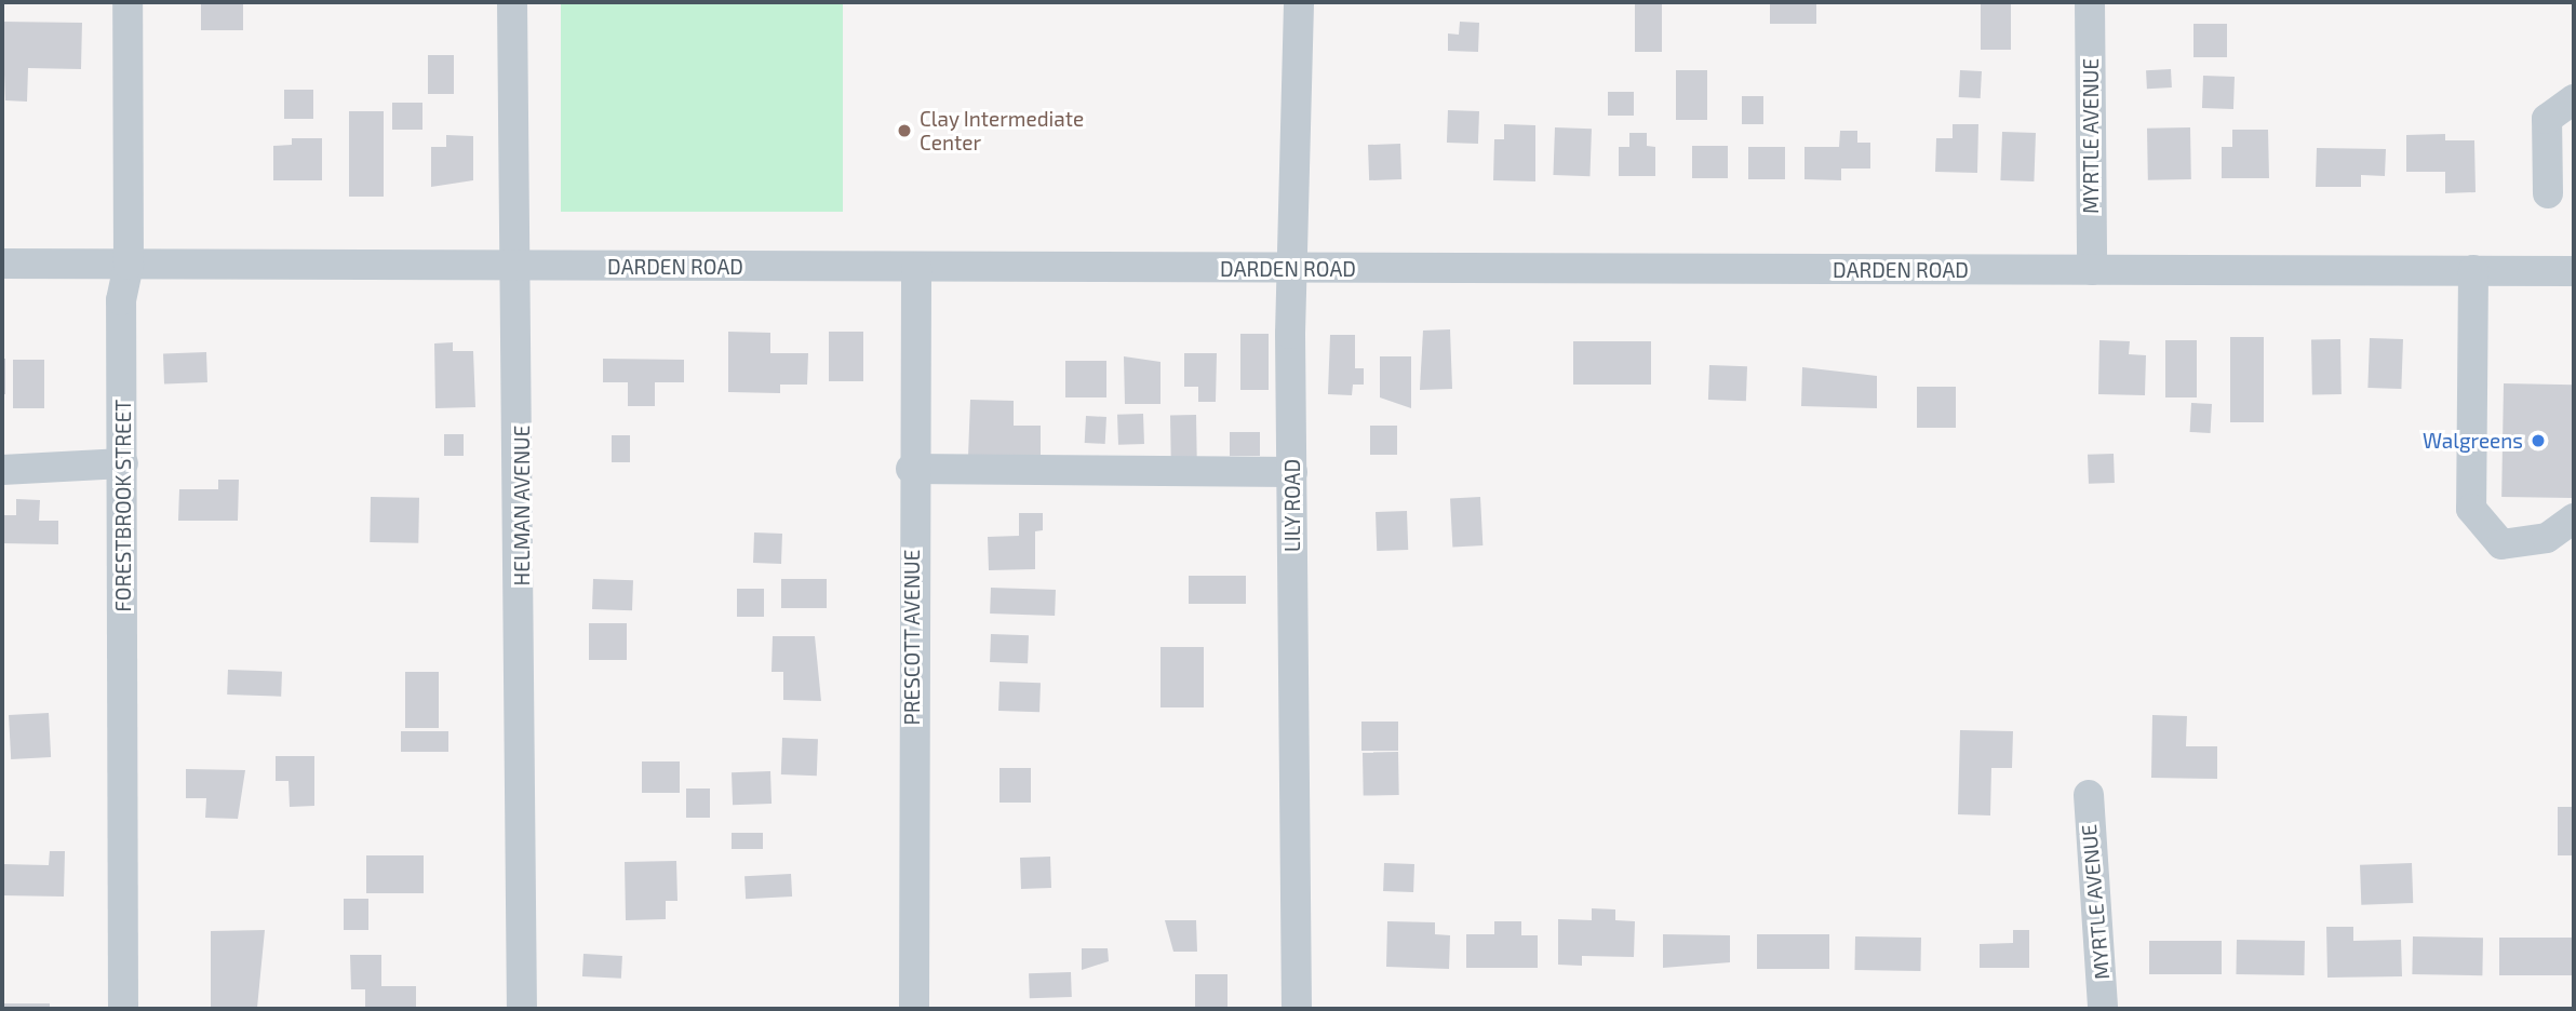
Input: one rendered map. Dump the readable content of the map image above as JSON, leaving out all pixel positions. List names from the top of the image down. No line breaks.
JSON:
{"streets":{"street":["MYRTLE AVENUE","DARDEN ROAD","FORESTBROOK STREET","HELMAN AVENUE","LILY ROAD","PRESCOTT AVENUE"]},"crossings":[["MYRTLE AVENUE","DARDEN ROAD"],["DARDEN ROAD","FORESTBROOK STREET"],["DARDEN ROAD","HELMAN AVENUE"],["DARDEN ROAD","LILY ROAD"],["DARDEN ROAD","PRESCOTT AVENUE"]],"places":["Clay Intermediate Center","Walgreens"]}
